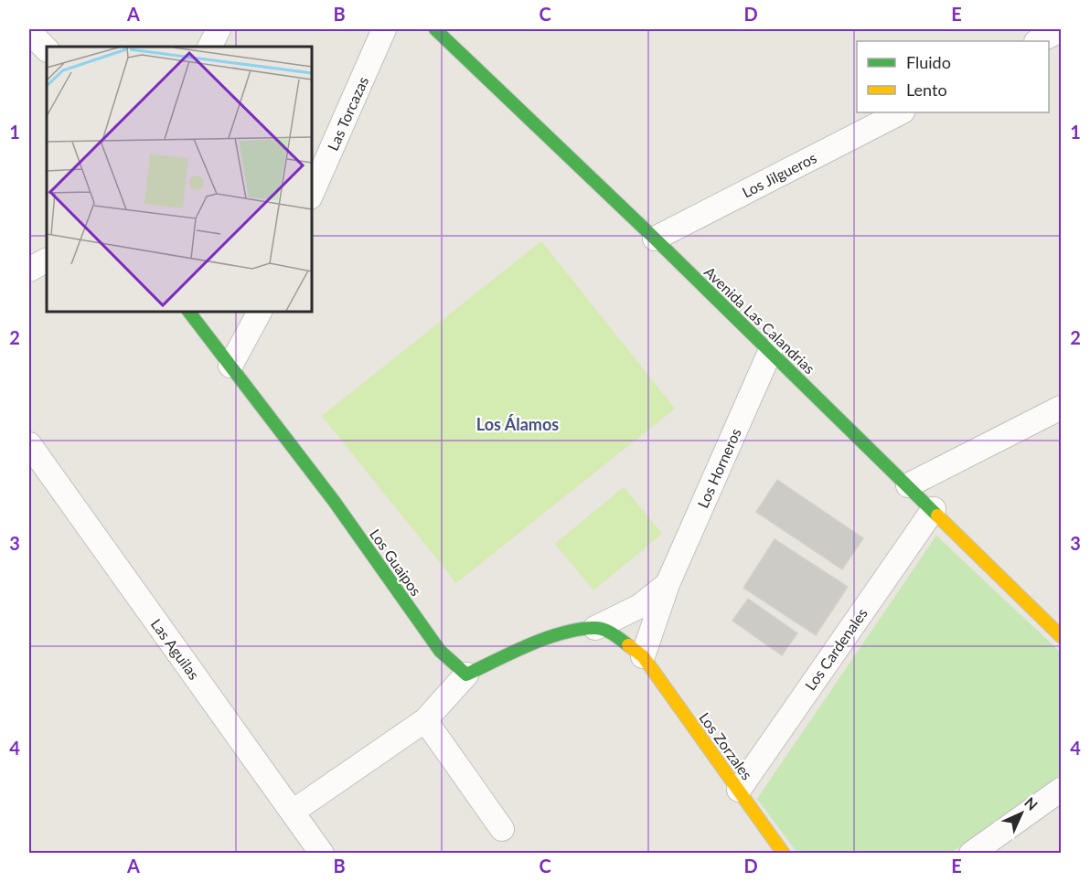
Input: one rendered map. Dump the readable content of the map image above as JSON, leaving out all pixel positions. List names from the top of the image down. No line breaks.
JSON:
{"streets":{"street":["Las Torcazas","Los Jilgueros","Avenida Las Calandrias","Los Horneros","Los Guaipos","Las Aguilas","Los Cardenales","Los Zorzales"]},"crossings":[["Los Jilgueros","Avenida Las Calandrias"],["Avenida Las Calandrias","Los Horneros"],["Avenida Las Calandrias","Los Cardenales"],["Los Horneros","Los Zorzales"],["Los Cardenales","Los Zorzales"]],"districts":["Los Álamos"],"legend":["Fluido","Lento"],"north":"top right","grid":{"columns":["A","B","C","D","E"],"rows":["1","2","3","4"]}}
